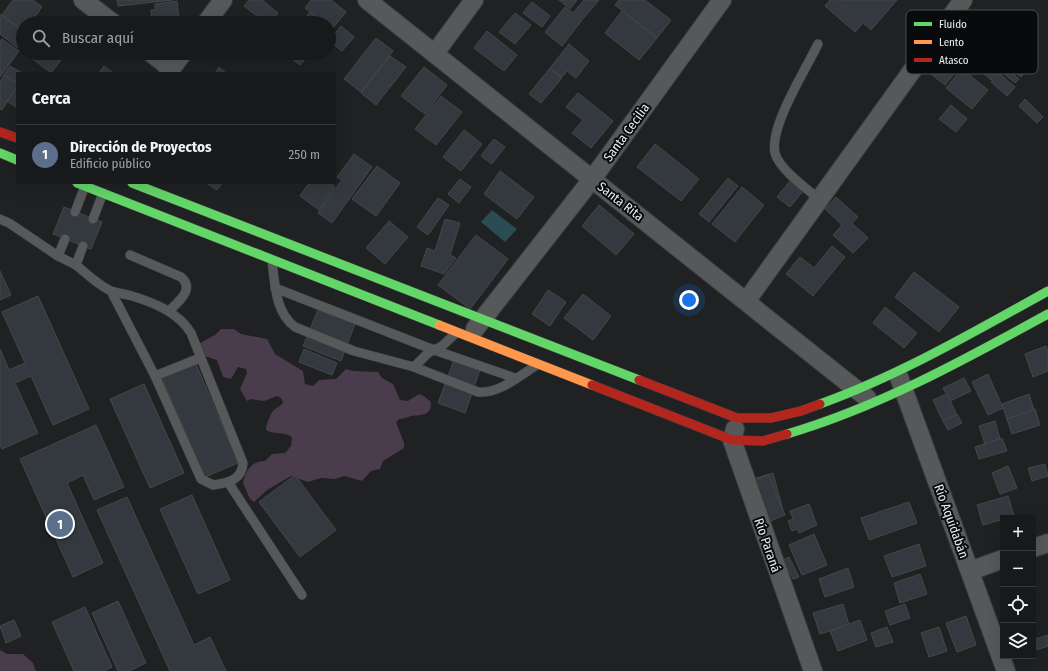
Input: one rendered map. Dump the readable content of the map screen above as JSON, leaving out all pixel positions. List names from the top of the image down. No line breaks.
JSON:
{"streets":{"street":["Santa Cecilia","Santa Rita","Río Aquidabán","Río Paraná"]},"crossings":[["Santa Cecilia","Santa Rita"]],"legend":["Fluido","Lento","Atasco"],"page":{"search":"Buscar aquí","heading":"Cerca","list":[{"mark":"1","name":"Dirección de Proyectos","note":"Edificio público","value":"250 m"}],"pins":"1","map_buttons":["+","−"]}}
